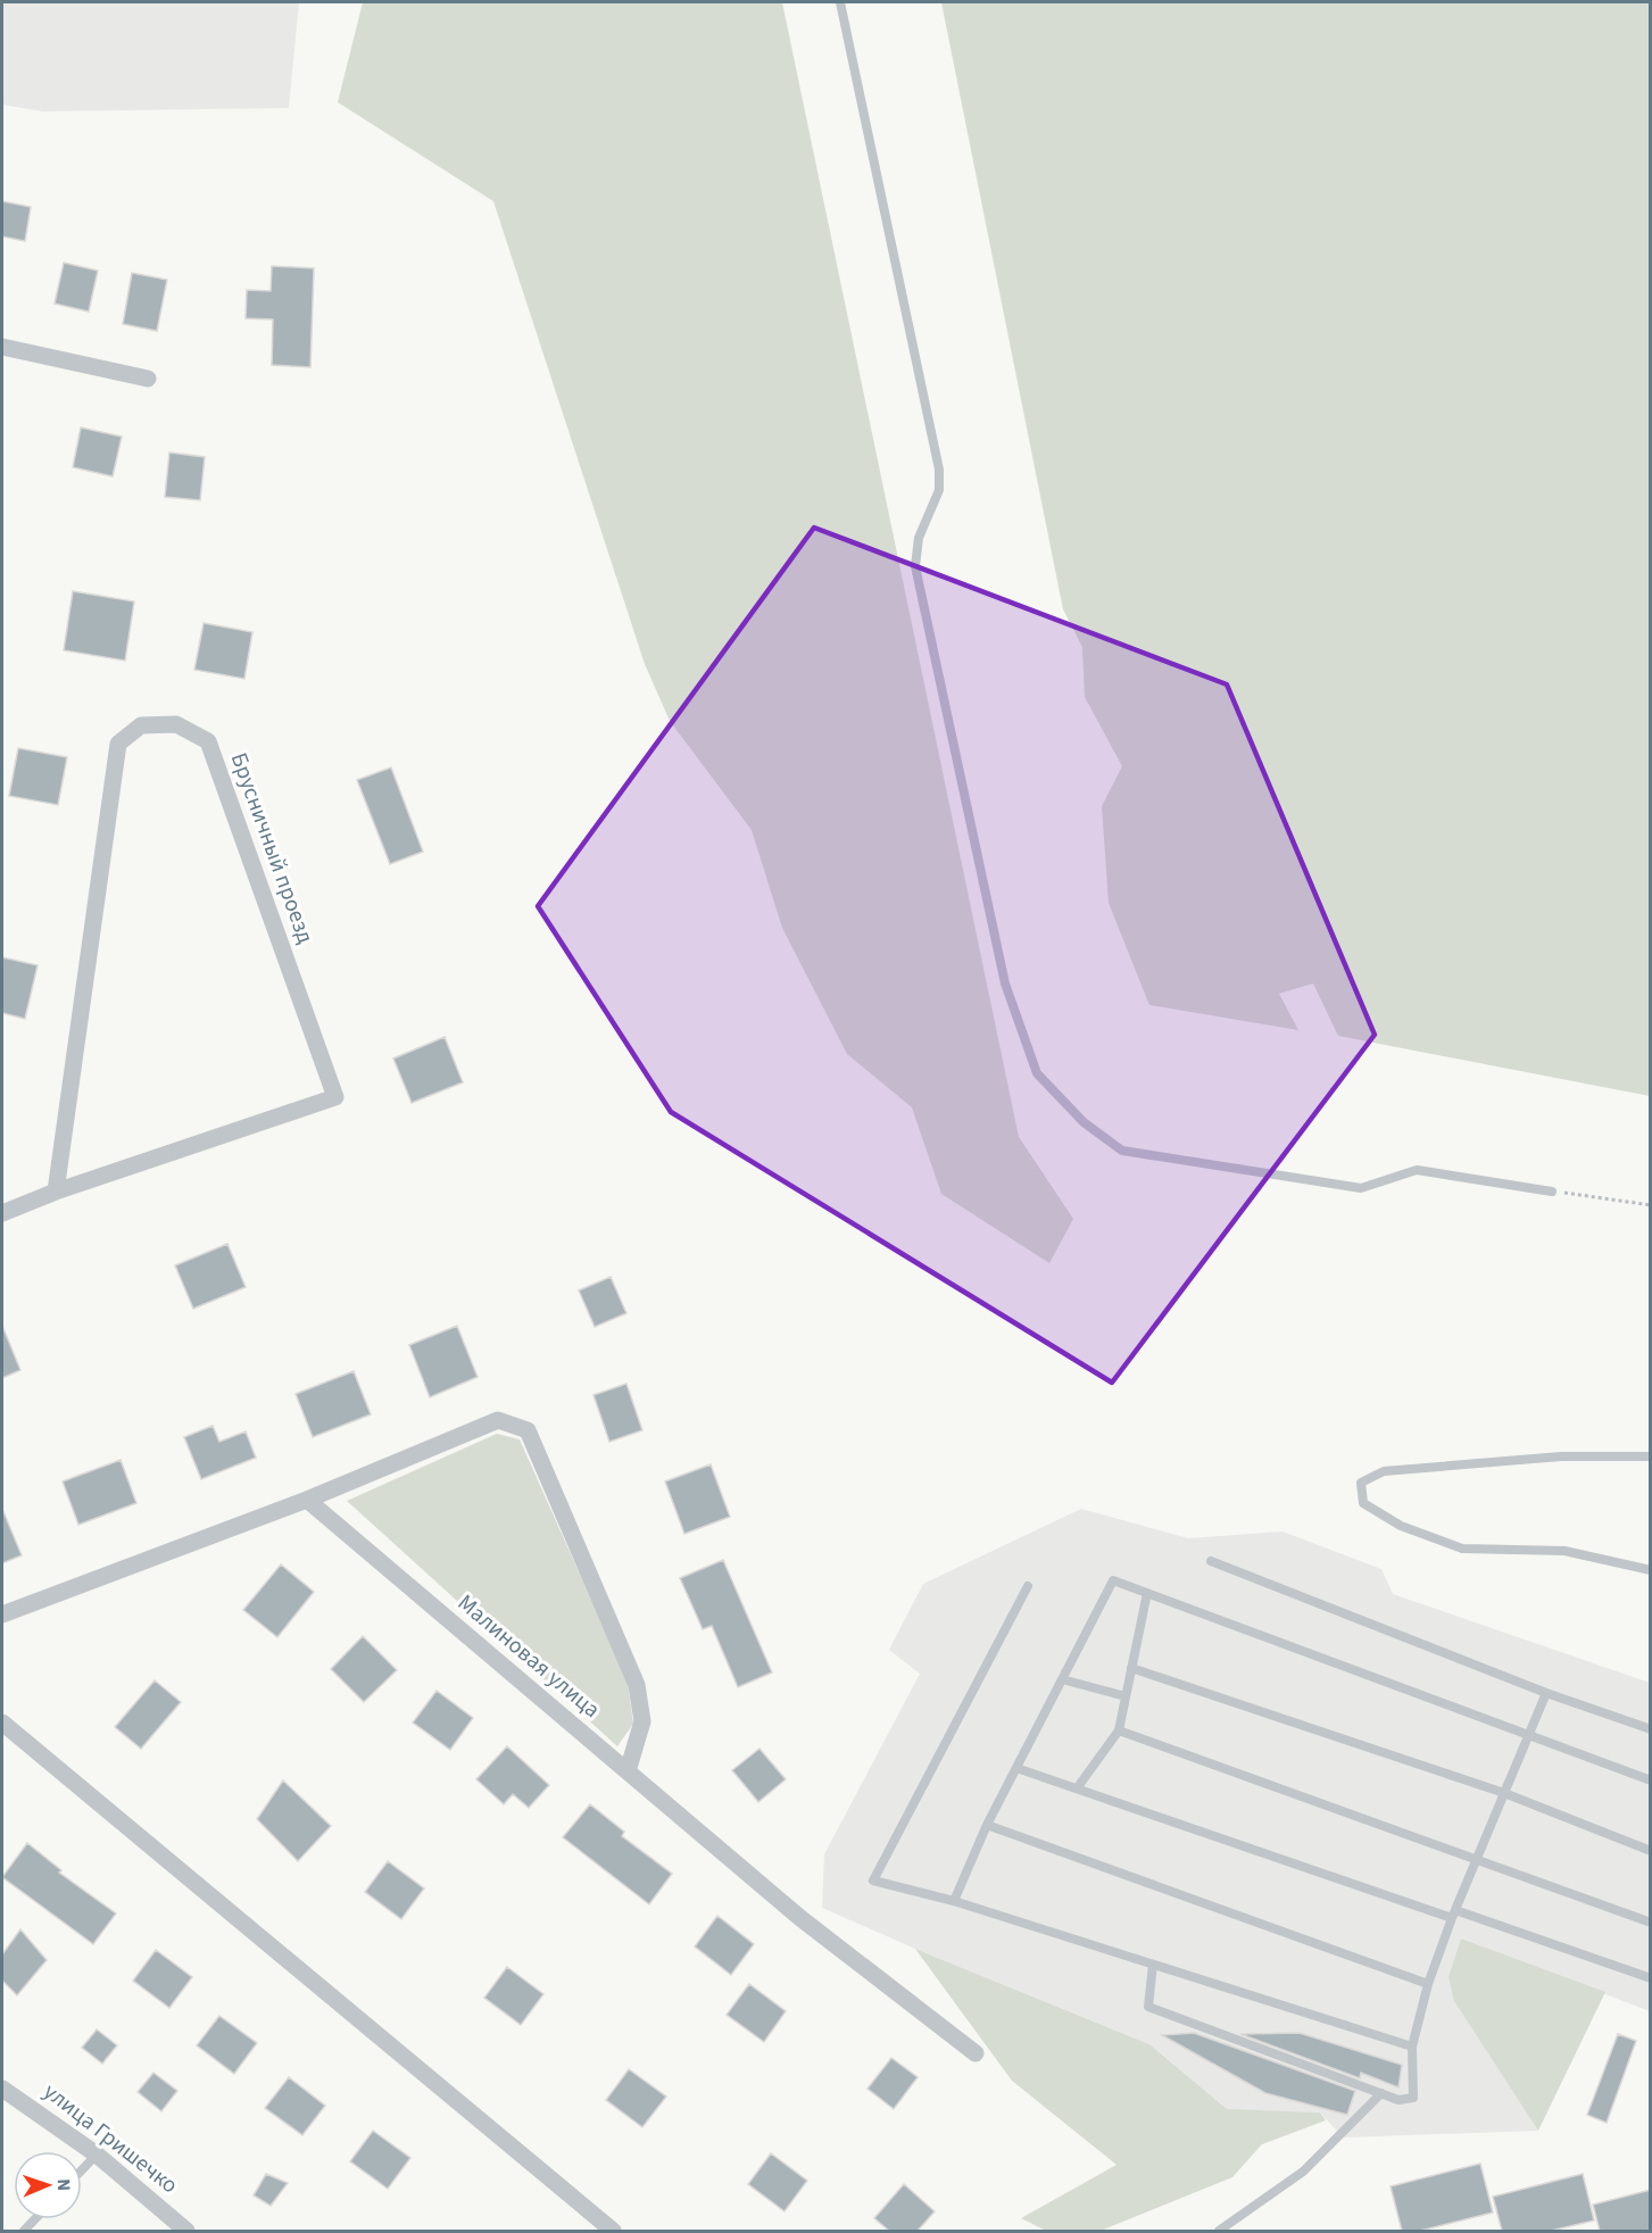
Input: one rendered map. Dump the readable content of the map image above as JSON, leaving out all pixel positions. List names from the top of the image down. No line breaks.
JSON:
{"streets":{"street":["Брусничный проезд","Малиновая улица","улица Гришечко"]},"north":"right"}
